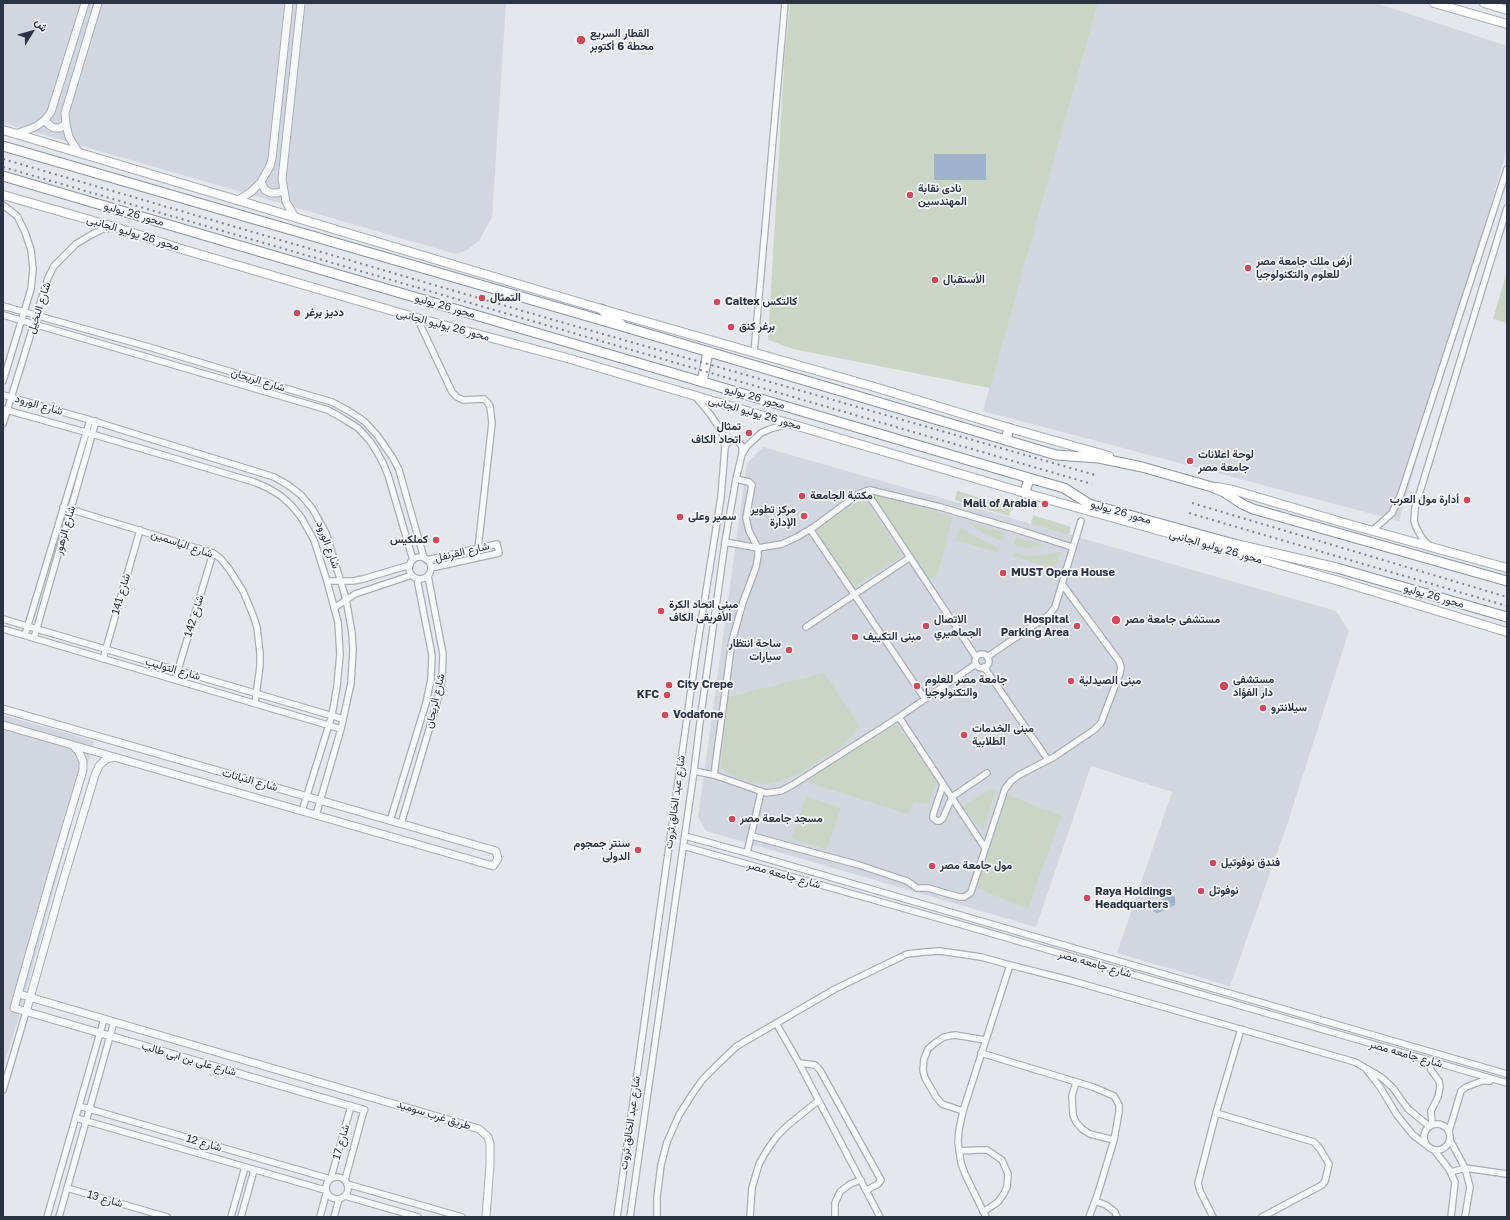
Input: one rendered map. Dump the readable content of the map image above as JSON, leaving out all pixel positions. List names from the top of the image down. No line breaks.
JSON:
{"streets":{"highway":["محور 26 يوليو"],"main road":["محور 26 يوليو الجانبى"],"street":["شارع النخيل","شارع الريحان","شارع الورود","شارع الزهور","شارع الياسمين","شارع القرنفل","شارع 141","شارع 142","شارع التوليب","شارع النباتات","شارع عبد الخالق ثروت","شارع جامعه مصر","شارع على بن ابى طالب","طريق غرب سوميد","شارع 17","شارع 12","شارع 13"]},"crossings":[["محور 26 يوليو","محور 26 يوليو الجانبى"],["محور 26 يوليو الجانبى","شارع النخيل"],["محور 26 يوليو الجانبى","شارع عبد الخالق ثروت"],["شارع النخيل","شارع الريحان"],["شارع النخيل","شارع الورود"],["شارع الريحان","شارع القرنفل"],["شارع الريحان","شارع النباتات"],["شارع الورود","شارع الزهور"],["شارع الورود","شارع التوليب"],["شارع الورود","شارع النباتات"],["شارع الزهور","شارع الياسمين"],["شارع الزهور","شارع التوليب"],["شارع الياسمين","شارع 141"],["شارع الياسمين","شارع 142"],["شارع الياسمين","شارع التوليب"],["شارع 141","شارع التوليب"],["شارع 142","شارع التوليب"],["شارع عبد الخالق ثروت","شارع جامعه مصر"],["شارع على بن ابى طالب","طريق غرب سوميد"],["شارع على بن ابى طالب","شارع 17"],["شارع 17","شارع 12"]],"places":["القطار السريع محطة 6 أكتوبر","نادى نقابة المهندسين","أرض ملك جامعة مصر للعلوم والتكنولوجيا","الأستقبال","التمثال","Caltex كالتكس","دديز برغر","برغر كنق","تمثال اتحاد الكاف","لوحة اعلانات جامعة مصر","مكتبة الجامعة","أدارة مول العرب","Mall of Arabia","مركز تطوير الإدارة","سمير وعلى","كملكيس","MUST Opera House","مبنى اتحاد الكرة الأفريقى الكاف","مستشفى جامعة مصر","الاتصال الجماهيري","Hospital Parking Area","مبنى التكييف","ساحة انتظار سيارات","مبنى الصيدلية","City Crepe","جامعة مصر للعلوم والتكنولوجيا","مستشفى دار الفؤاد","KFC","سيلانترو","Vodafone","مبنى الخدمات الطلابية","مسجد جامعة مصر","سنتر جمجوم الدولى","فندق نوفوتيل","مول جامعة مصر","نوفوتل","Raya Holdings Headquarters"],"north":"top right"}
